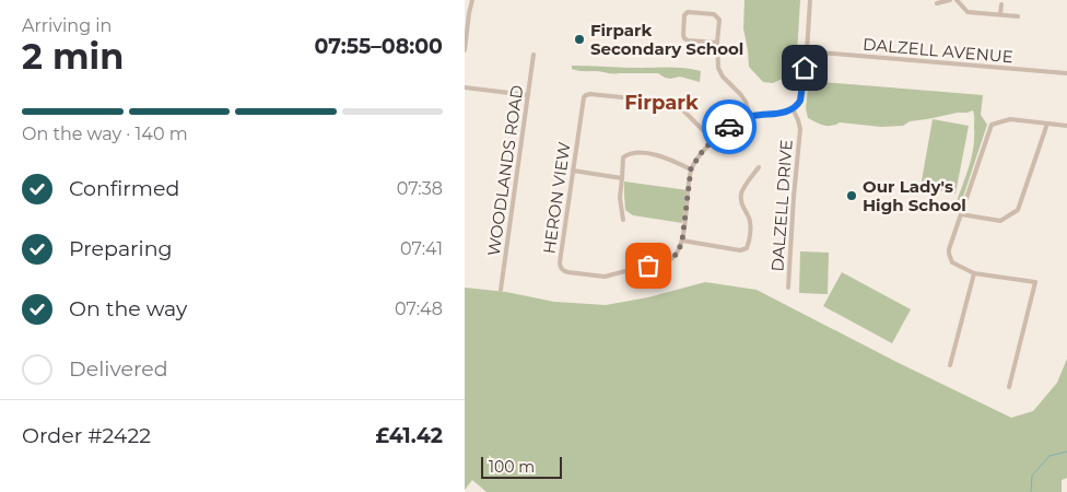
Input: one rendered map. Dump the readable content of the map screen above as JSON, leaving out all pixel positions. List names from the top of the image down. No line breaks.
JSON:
{"streets":{"street":["DALZELL AVENUE","WOODLANDS ROAD","HERON VIEW","DALZELL DRIVE"]},"districts":["Firpark"],"places":["Firpark Secondary School","Our Lady's High School"],"scale_bar":"100 m","page":{"heading":["2 min","Arriving in","07:55–08:00"],"panel":["Order #2422","£41.42"],"bar":"On the way · 140 m","list":[["Confirmed","07:38"],["Preparing","07:41"],["On the way","07:48"],"Delivered"],"scale":"100 m"}}
